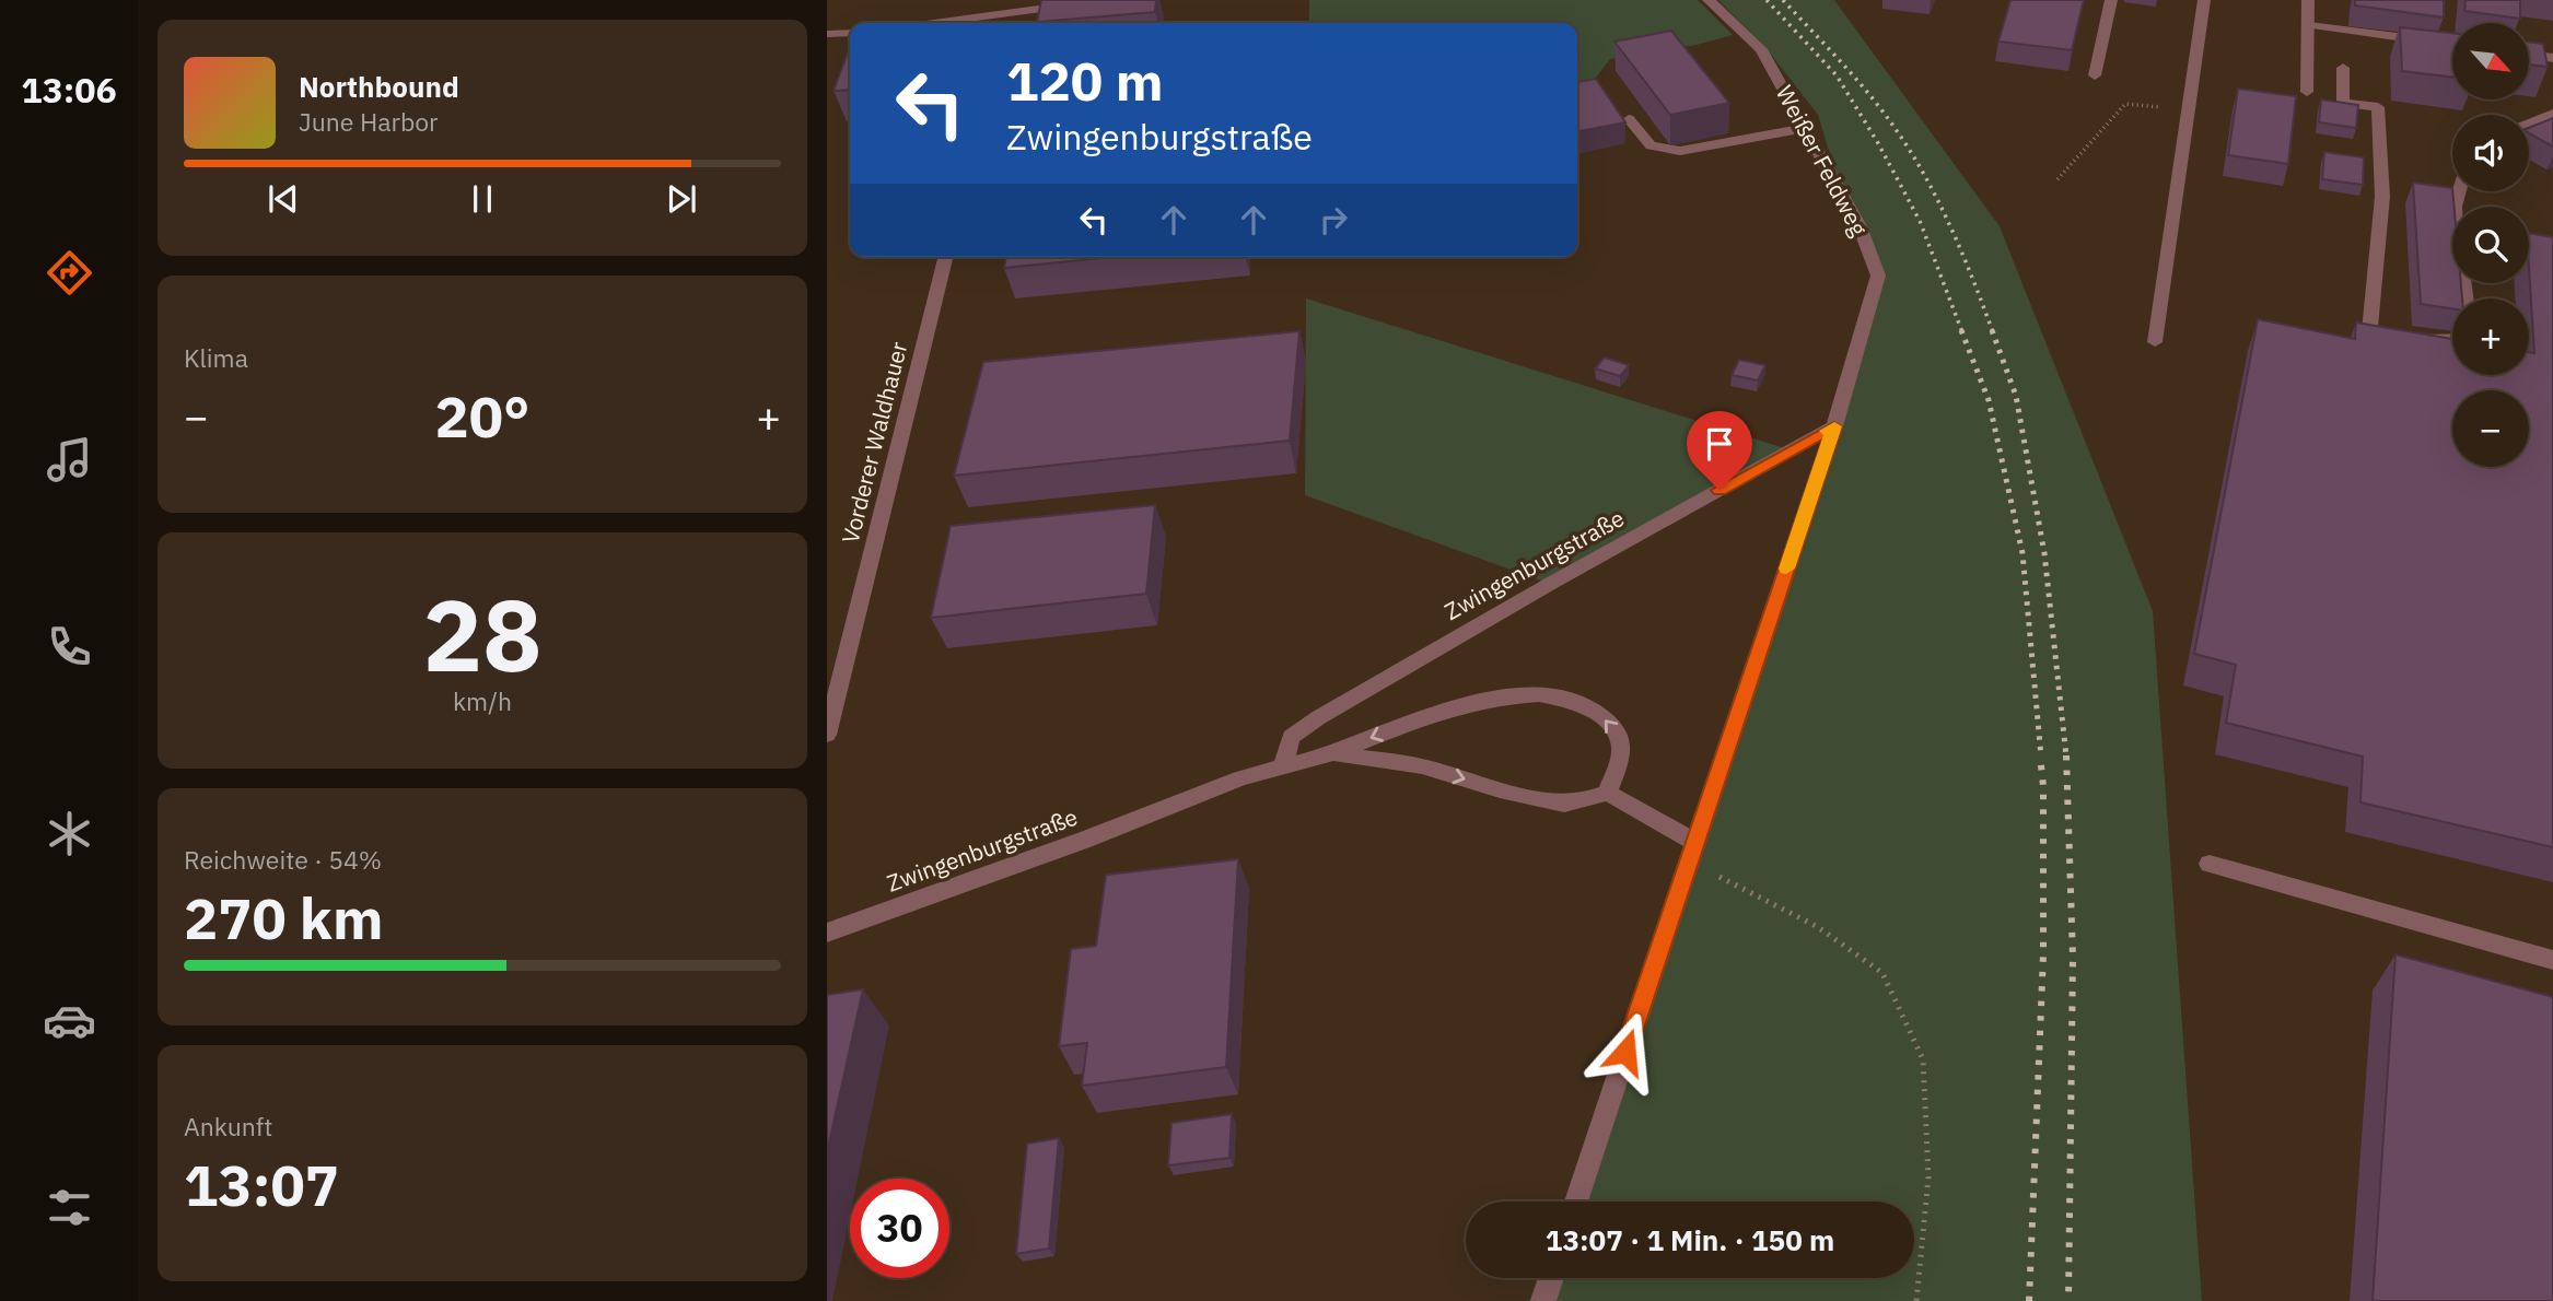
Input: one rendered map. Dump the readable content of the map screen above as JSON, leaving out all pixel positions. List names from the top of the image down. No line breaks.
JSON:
{"streets":{"street":["Weißer Feldweg","Vorderer Waldhauer","Zwingenburgstraße"]},"crossings":[["Weißer Feldweg","Zwingenburgstraße"]],"north":"bottom right","page":{"tabs":"13:06","map_buttons":["+","−"],"turn":["120 m","Zwingenburgstraße"],"song":["Northbound","June Harbor"],"tile":["Klima",["28","km/h"],["Reichweite · 54%","270 km"],["Ankunft","13:07"]],"heat":["−","20°","+"],"limit":"30","trip":"13:07 · 1 Min. · 150 m"}}
